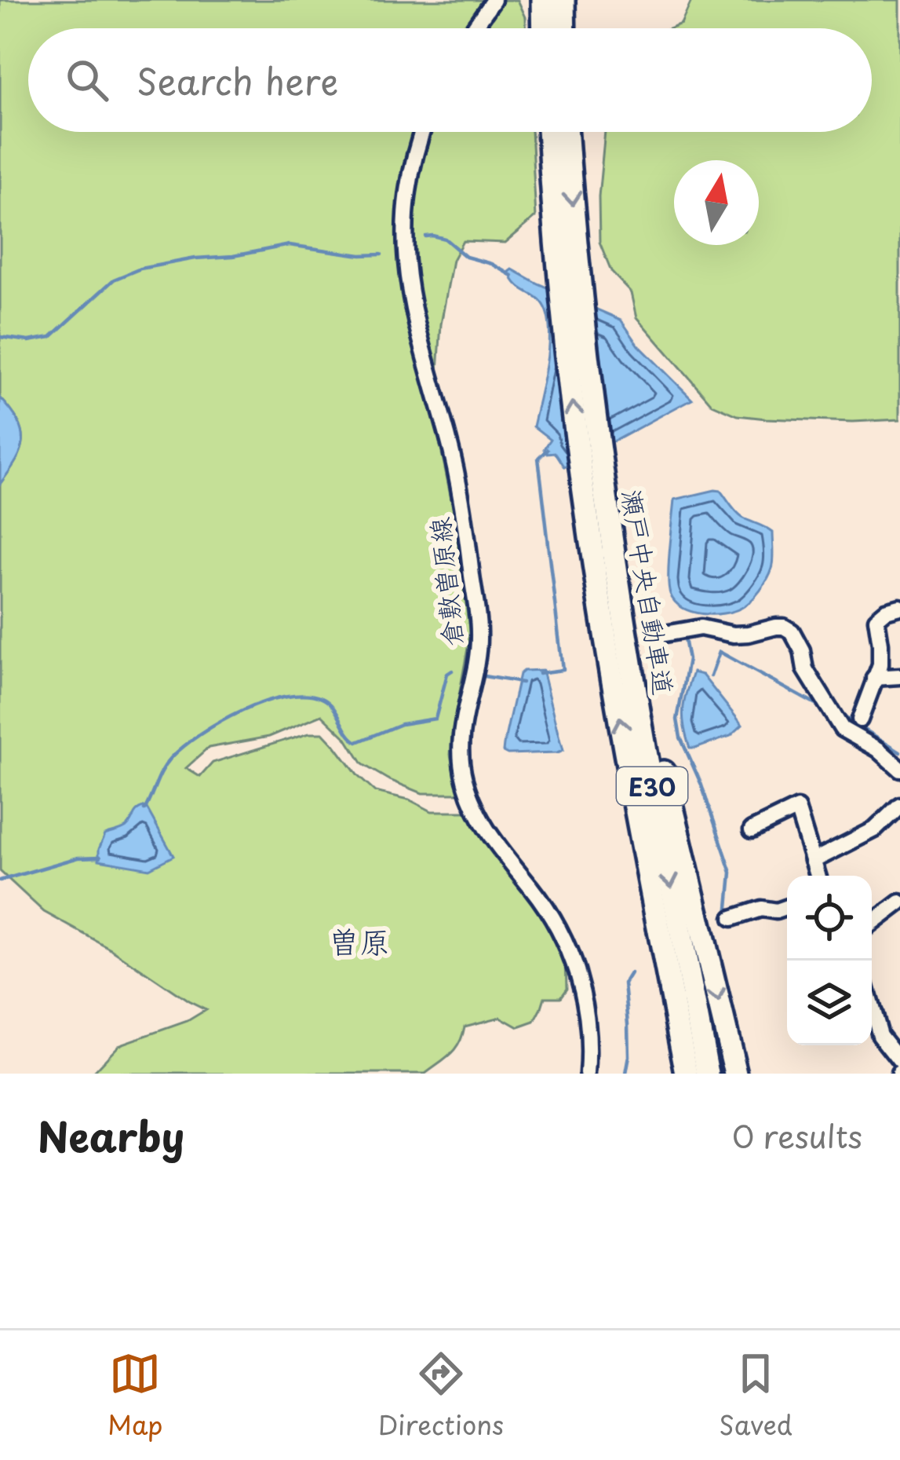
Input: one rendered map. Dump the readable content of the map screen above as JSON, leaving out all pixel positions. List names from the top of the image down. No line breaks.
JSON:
{"streets":{"highway":["瀬戸中央自動車道","E30"],"street":["倉敷曽原線"]},"districts":["曽原"],"north":"top","page":{"search":"Search here","heading":["Nearby","0 results"],"nav":["Map","Directions","Saved"]}}
